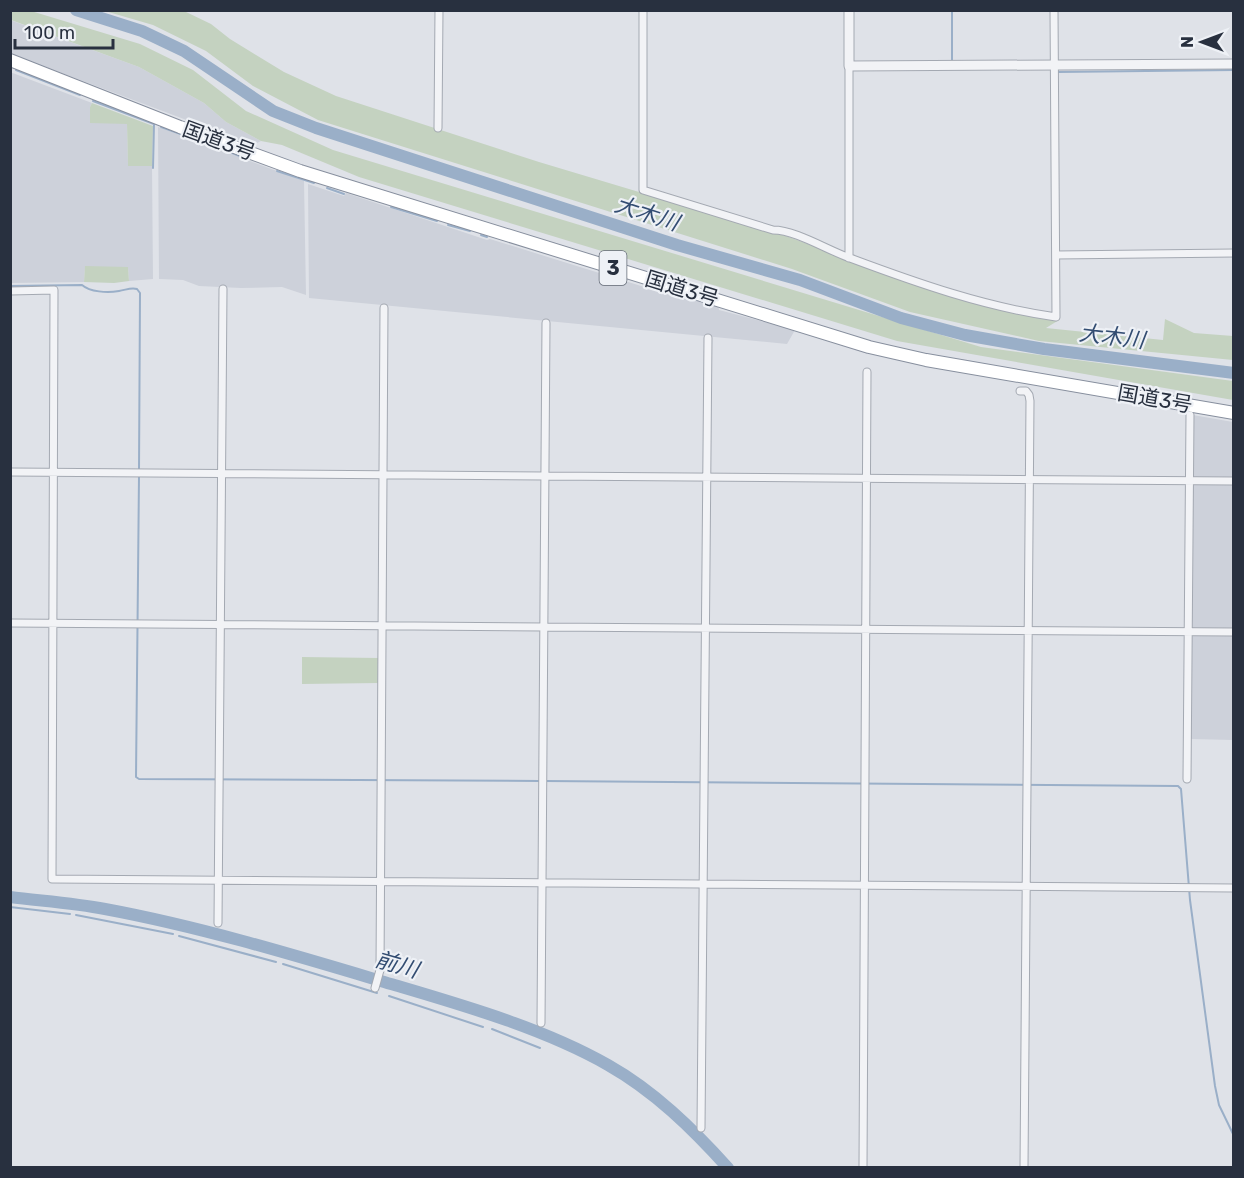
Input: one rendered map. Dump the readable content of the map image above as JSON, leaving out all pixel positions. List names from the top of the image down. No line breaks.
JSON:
{"streets":{"highway":["国道3号","3"]},"water":["大木川","前川"],"scale_bar":"100 m","north":"left"}
